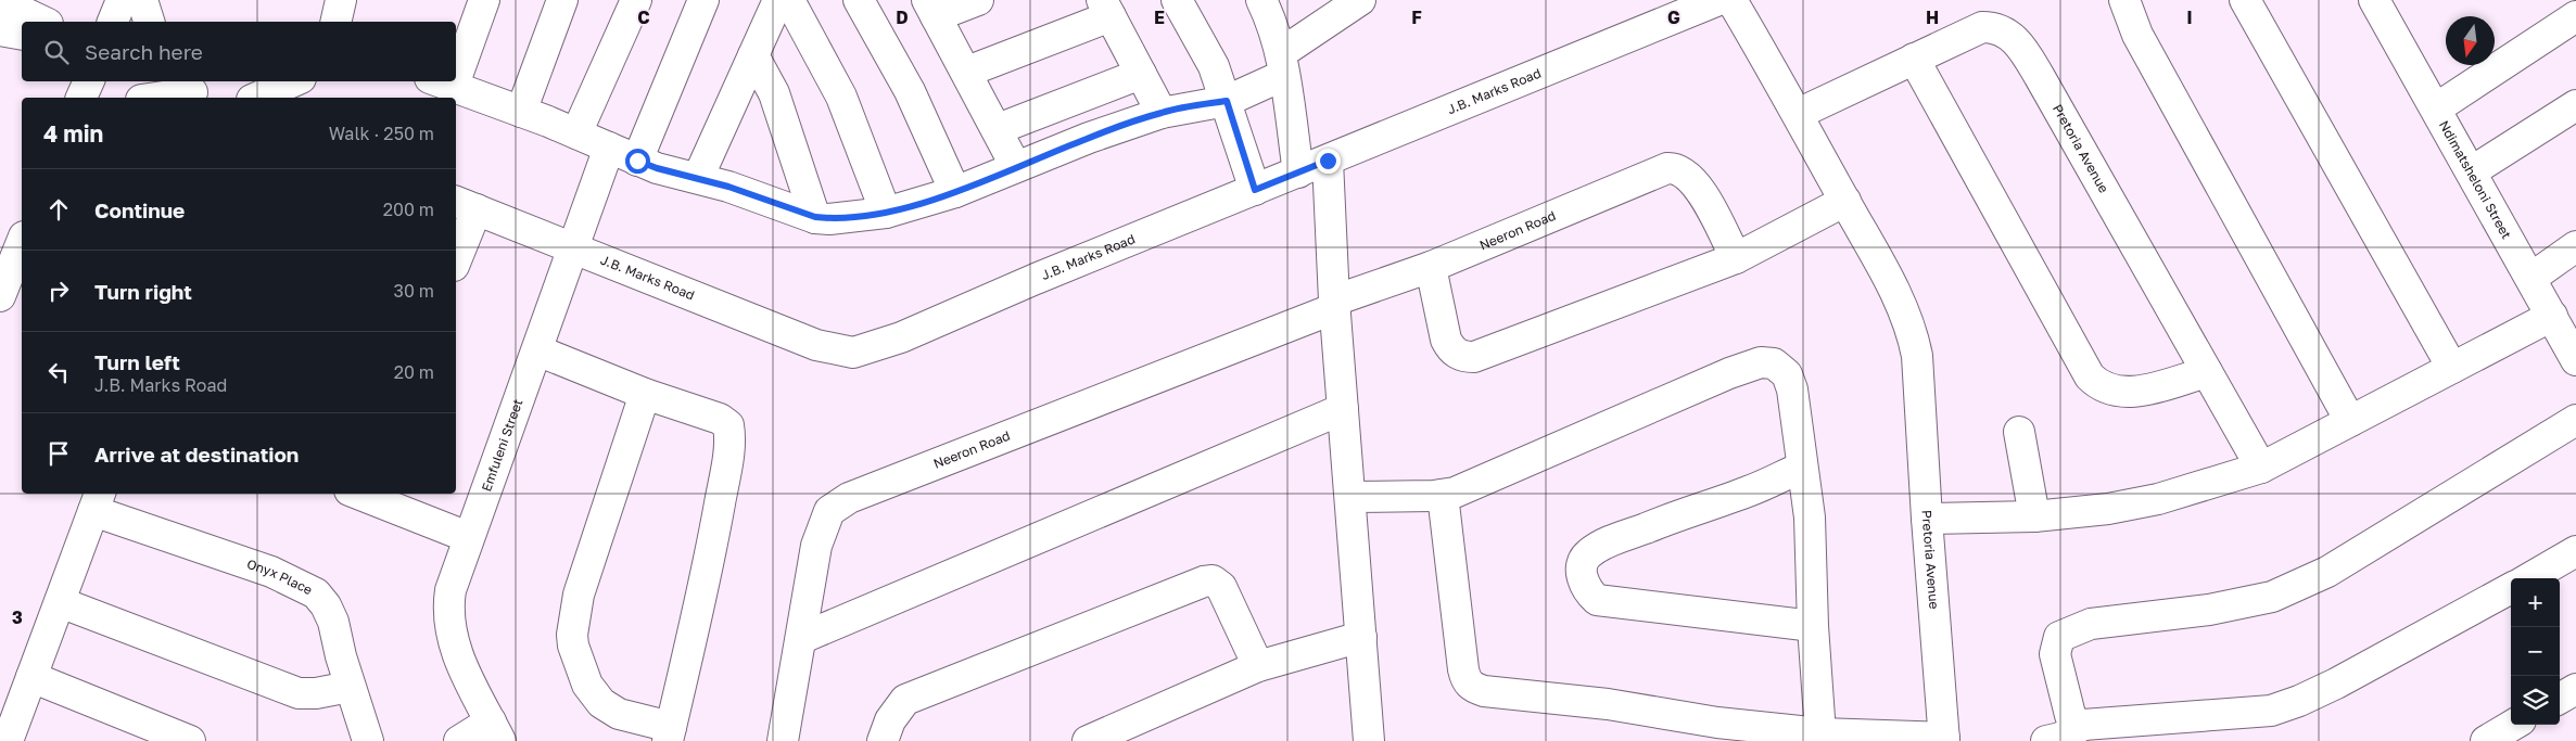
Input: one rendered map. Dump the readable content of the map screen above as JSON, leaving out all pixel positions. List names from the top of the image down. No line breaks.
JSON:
{"streets":{"street":["J.B. Marks Road","Pretoria Avenue","Ndimatsheloni Street","Neeron Road","Emfuleni Street","Onyx Place"]},"crossings":[["J.B. Marks Road","Emfuleni Street"]],"north":"bottom","page":{"search":"Search here","heading":["4 min","Walk · 250 m"],"list":[["Continue","200 m"],["Turn right","30 m"],["Turn left","J.B. Marks Road","20 m"],"Arrive at destination"],"map_buttons":["+","−"]},"grid":{"columns":["C","D","E","F","G","H","I"],"rows":["3"]}}
